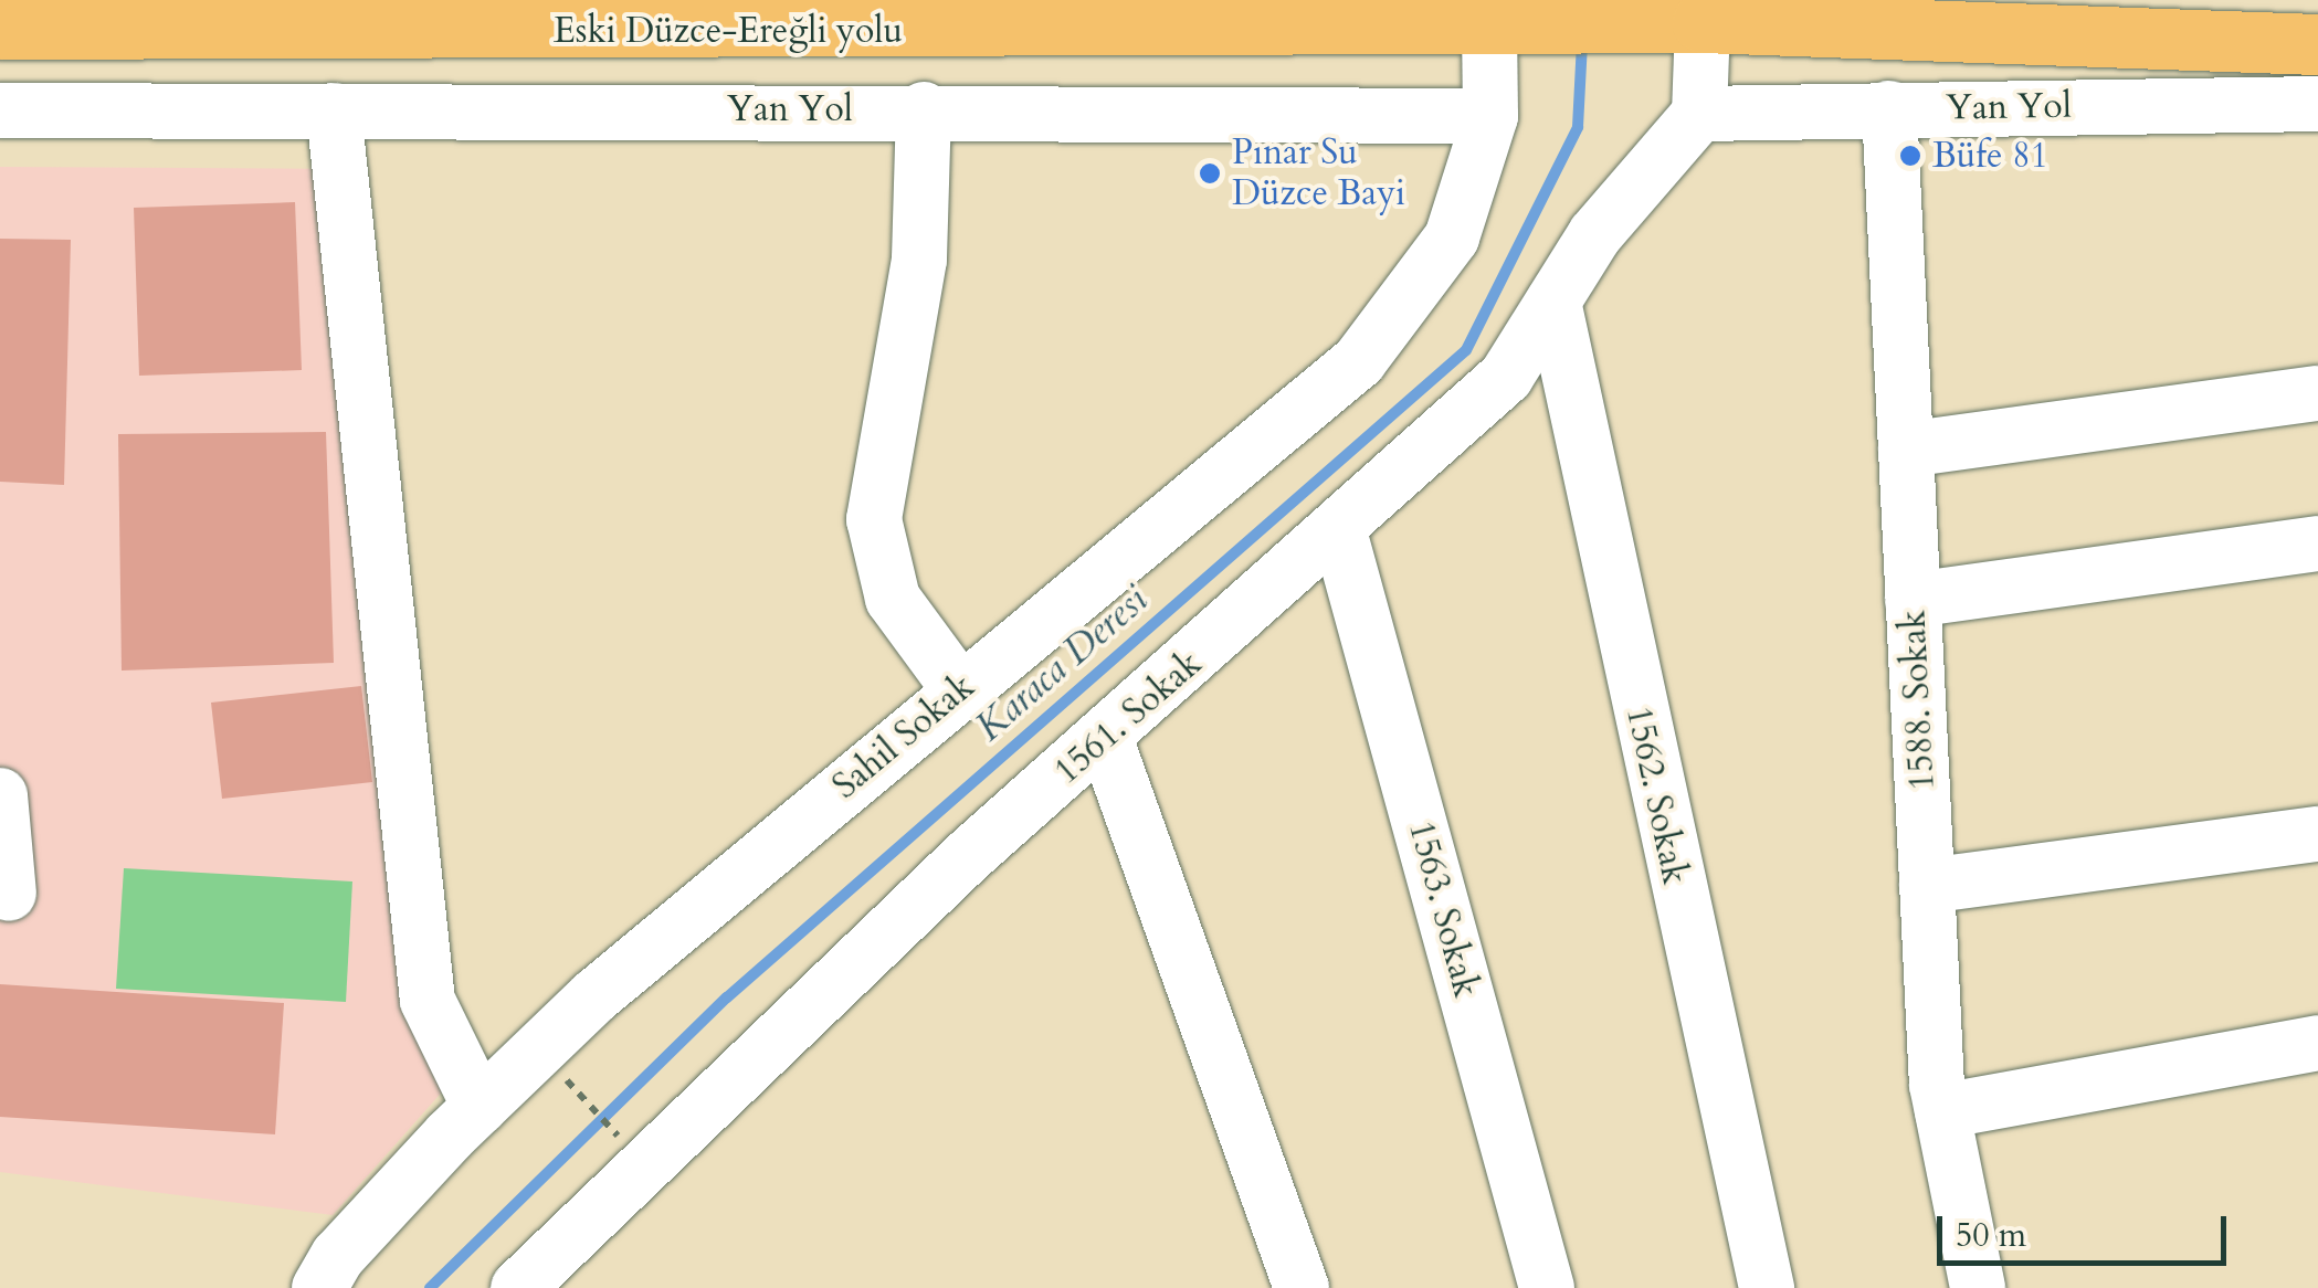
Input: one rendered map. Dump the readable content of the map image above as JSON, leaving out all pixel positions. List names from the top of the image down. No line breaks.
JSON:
{"streets":{"main road":["Eski Düzce-Ereğli yolu"],"street":["Yan Yol","1588. Sokak","1561. Sokak","Sahil Sokak","1562. Sokak","1563. Sokak"]},"crossings":[["Yan Yol","1588. Sokak"],["Yan Yol","1561. Sokak"],["Yan Yol","Sahil Sokak"],["1561. Sokak","1562. Sokak"],["1561. Sokak","1563. Sokak"]],"water":["Karaca Deresi"],"places":["Büfe 81","Pınar Su Düzce Bayi"],"scale_bar":"50 m"}
